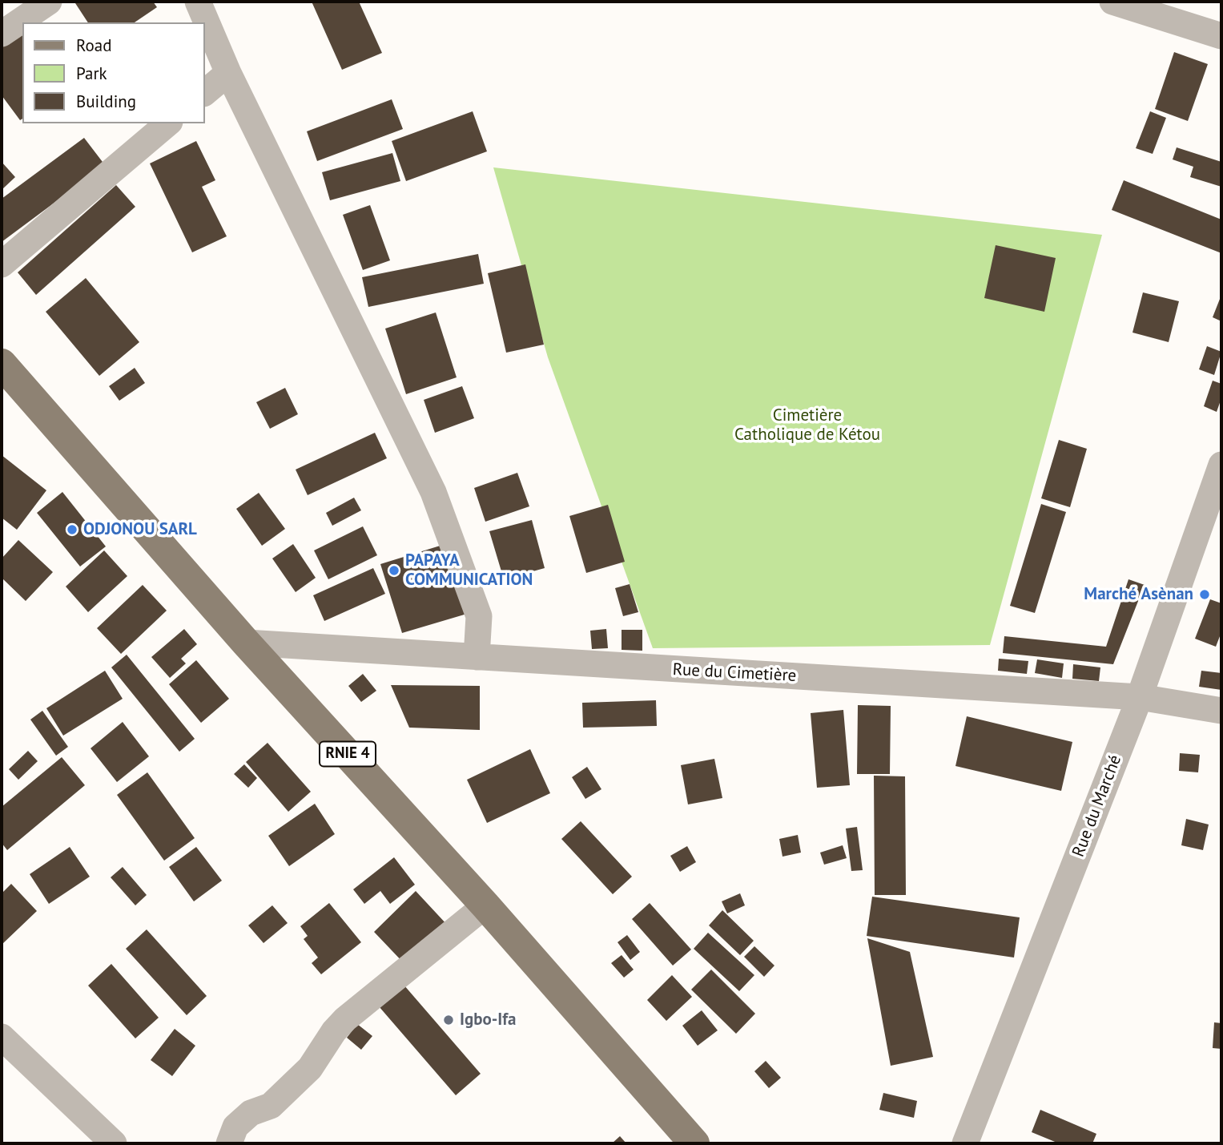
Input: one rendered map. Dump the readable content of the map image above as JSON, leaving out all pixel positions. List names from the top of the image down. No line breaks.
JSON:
{"streets":{"main road":["RNIE 4"],"street":["Rue du Cimetière","Rue du Marché"]},"crossings":[["Rue du Cimetière","RNIE 4"],["Rue du Cimetière","Rue du Marché"]],"parks":["Cimetière Catholique de Kétou"],"places":["ODJONOU SARL","PAPAYA COMMUNICATION","Marché Asènan","Igbo-Ifa"],"legend":["Road","Park","Building"]}
